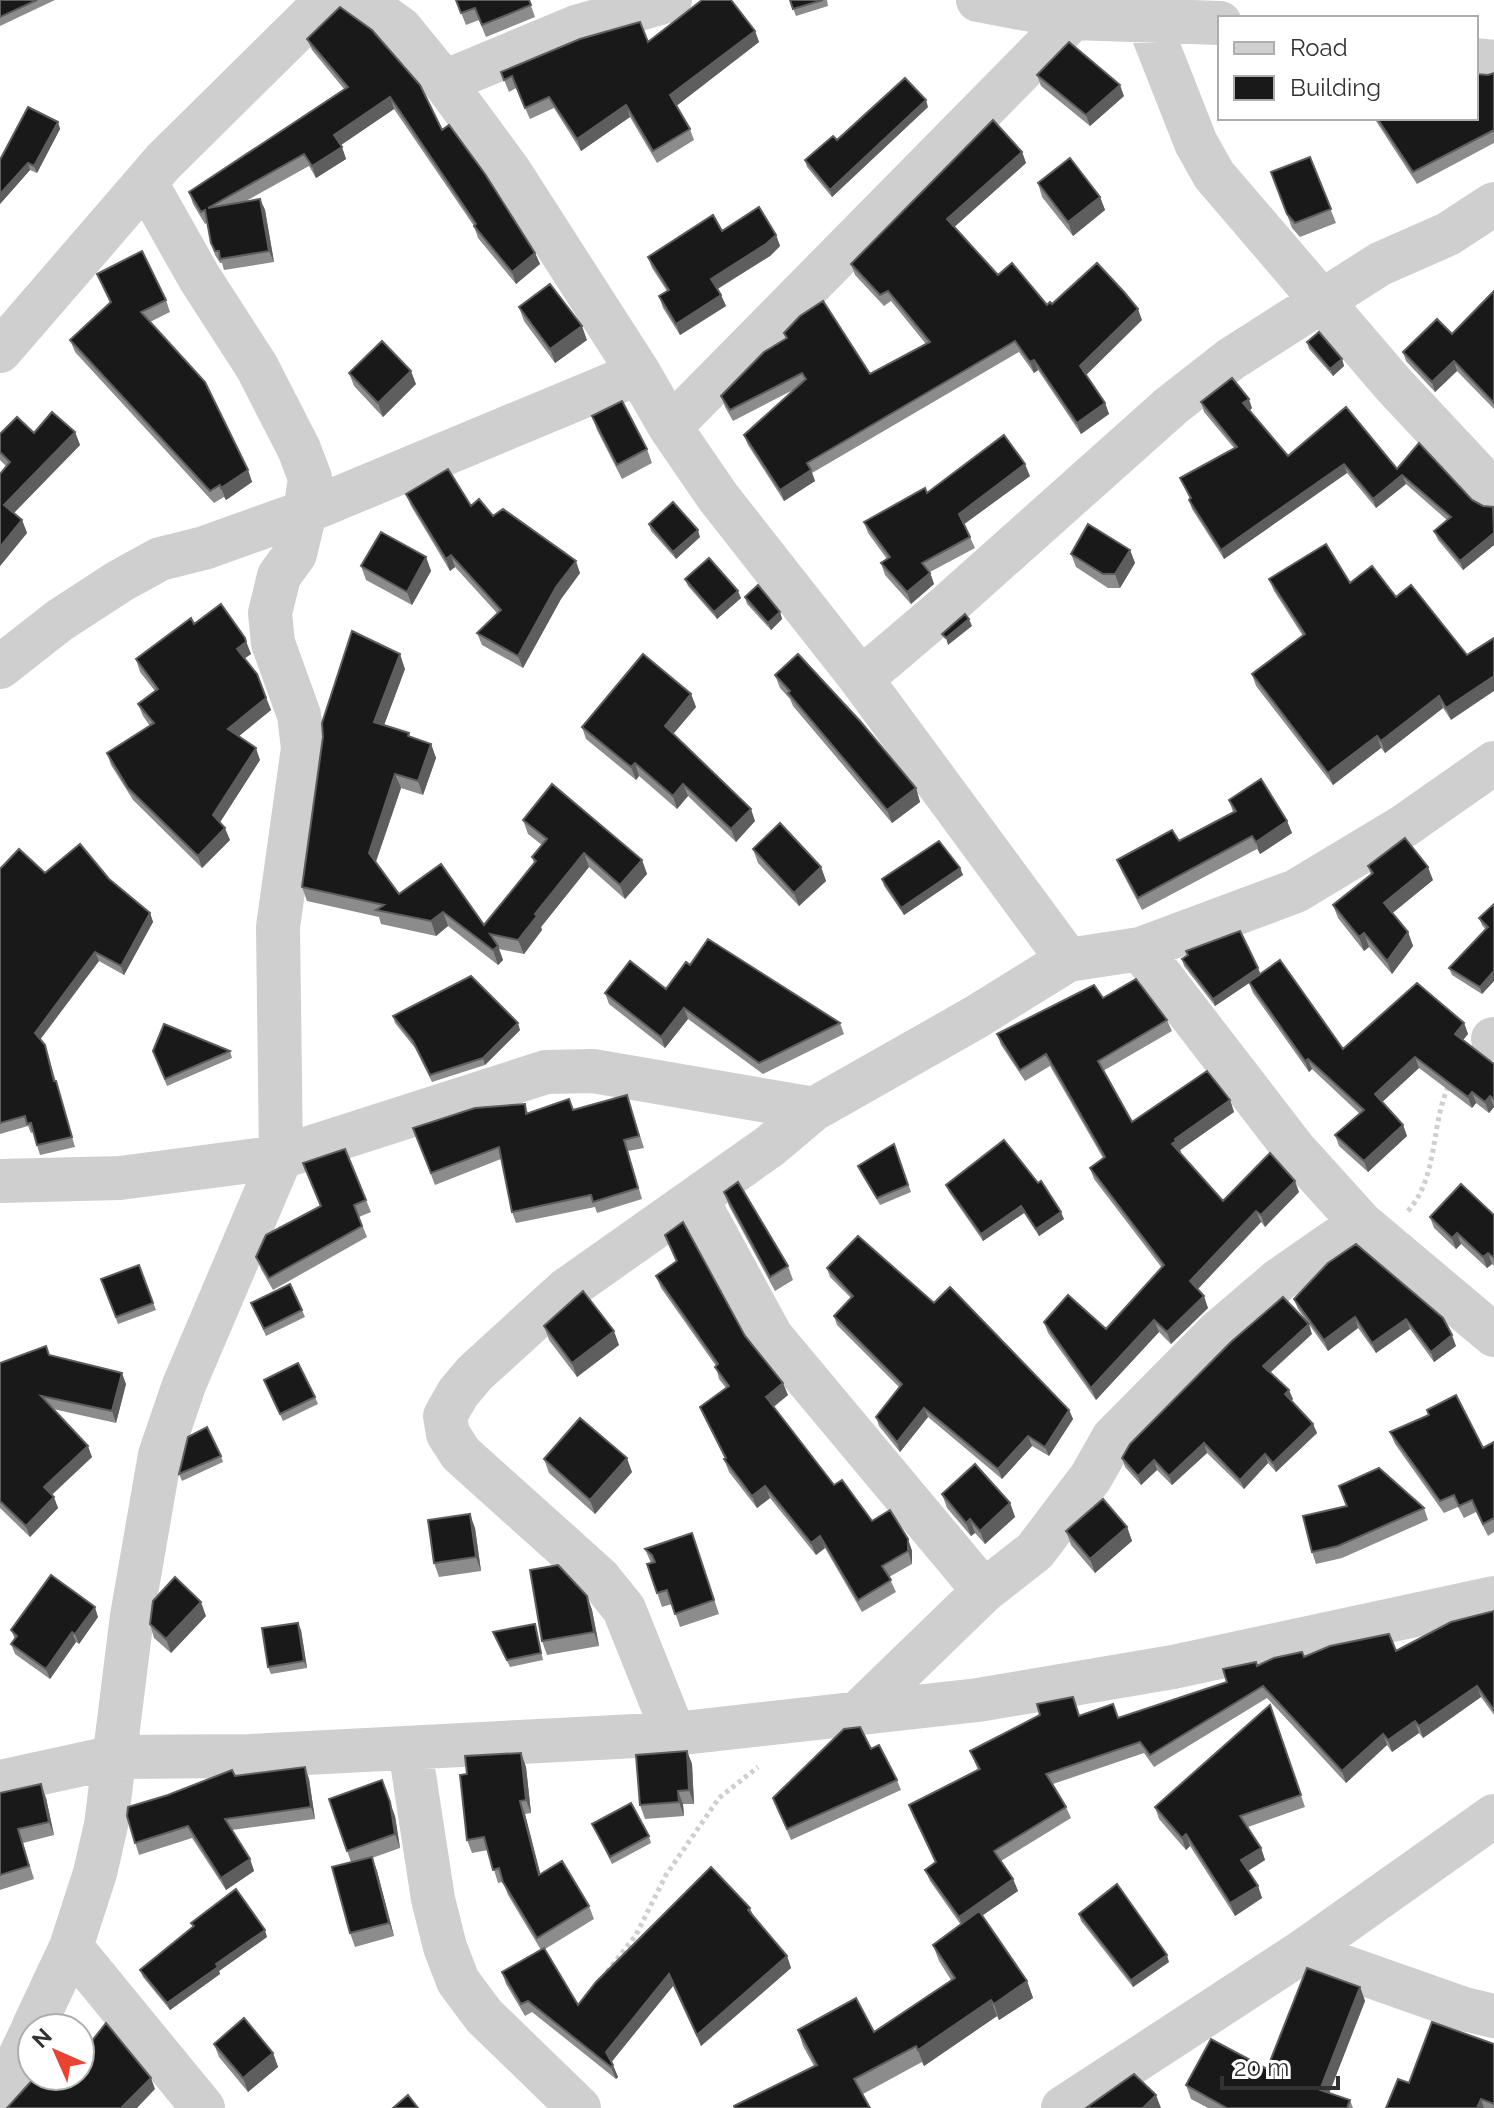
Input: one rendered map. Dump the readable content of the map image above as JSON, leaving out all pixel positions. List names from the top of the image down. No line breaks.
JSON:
{"legend":["Road","Building"],"scale_bar":"20 m","north":"top left"}
